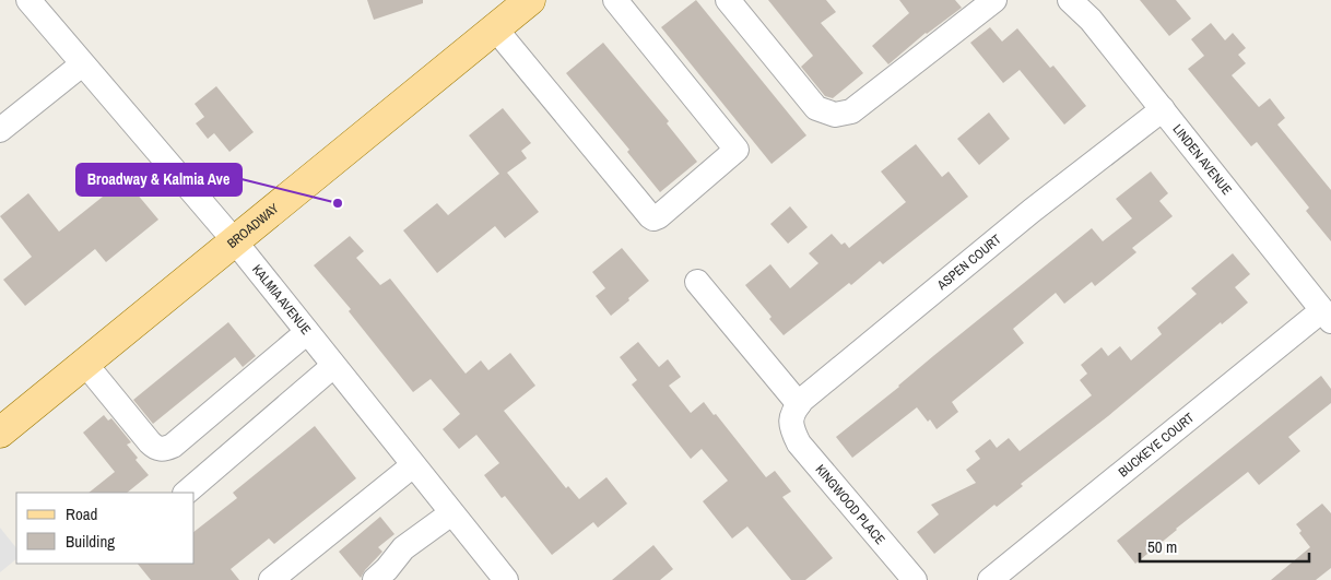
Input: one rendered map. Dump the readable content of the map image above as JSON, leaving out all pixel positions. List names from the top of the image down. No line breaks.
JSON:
{"streets":{"main road":["BROADWAY"],"street":["LINDEN AVENUE","ASPEN COURT","KALMIA AVENUE","BUCKEYE COURT","KINGWOOD PLACE"]},"crossings":[["LINDEN AVENUE","ASPEN COURT"],["LINDEN AVENUE","BUCKEYE COURT"],["BROADWAY","KALMIA AVENUE"],["ASPEN COURT","KINGWOOD PLACE"]],"places":["Broadway & Kalmia Ave"],"legend":["Road","Building"],"scale_bar":"50 m"}
